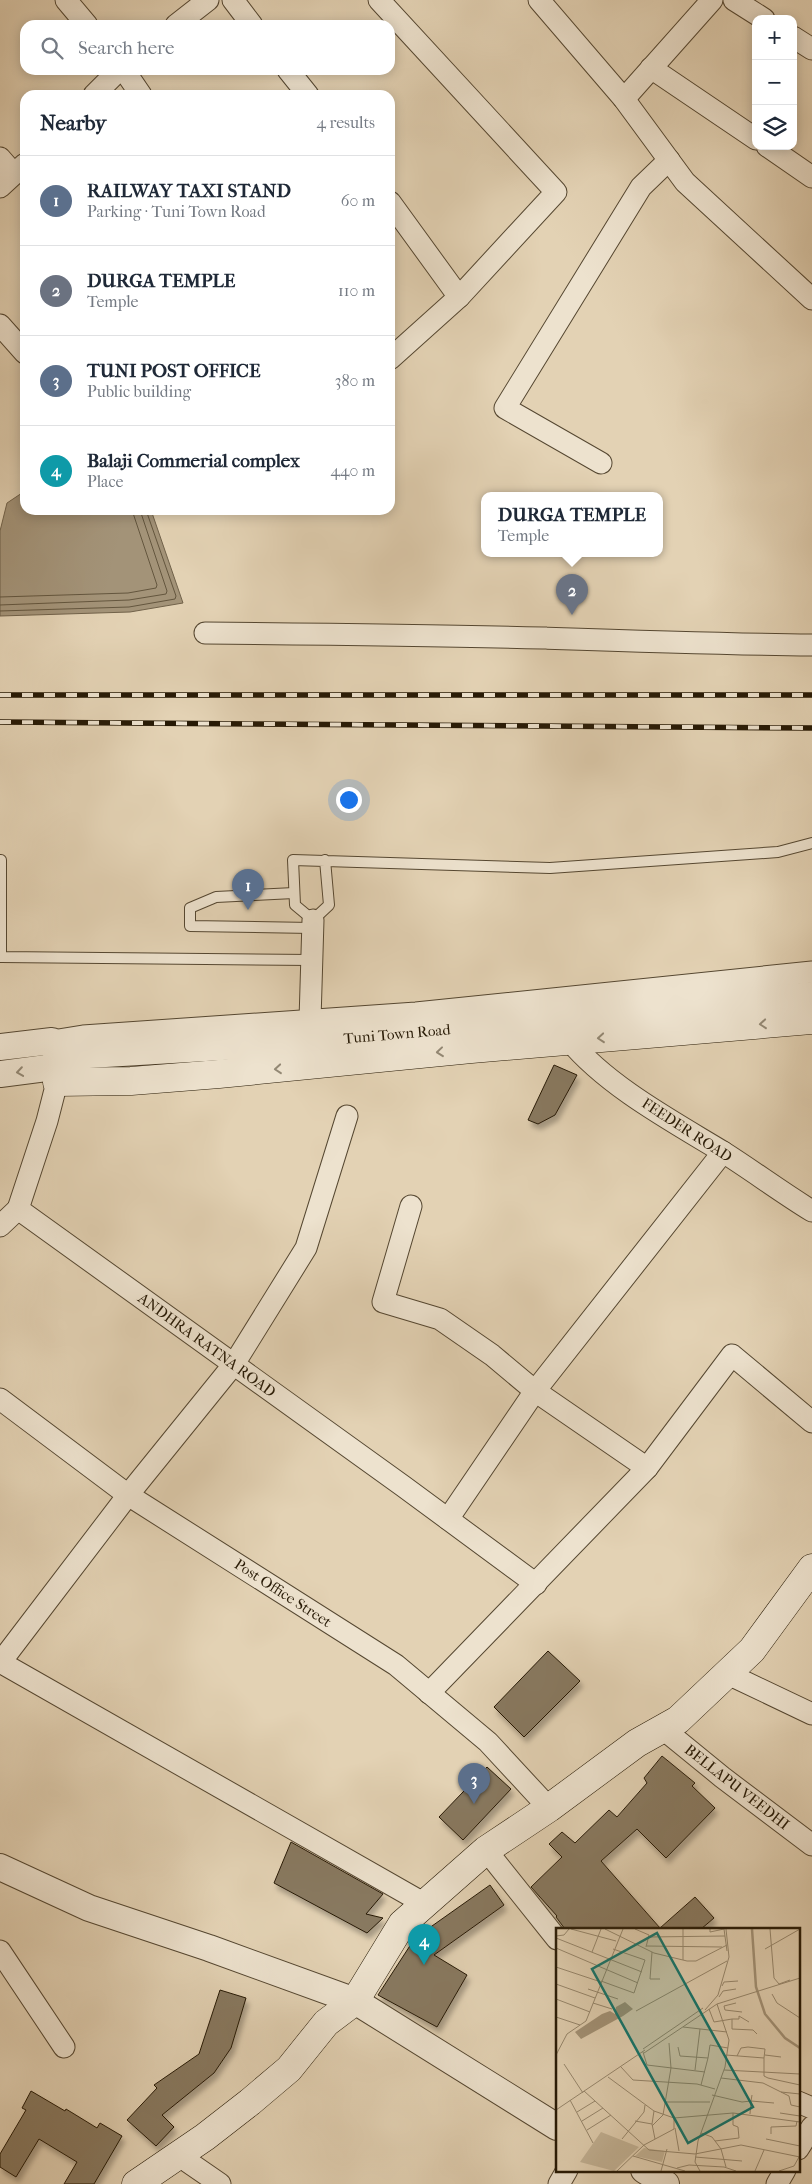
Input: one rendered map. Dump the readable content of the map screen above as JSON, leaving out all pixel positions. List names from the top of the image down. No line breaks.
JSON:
{"streets":{"street":["Tuni Town Road","FEEDER ROAD","ANDHRA RATNA ROAD","Post Office Street","BELLAPU VEEDHI"]},"page":{"map_buttons":["+","−"],"search":"Search here","heading":["Nearby","4 results"],"list":[{"mark":"1","name":"RAILWAY TAXI STAND","note":"Parking · Tuni Town Road","value":"60 m"},{"mark":"2","name":"DURGA TEMPLE","note":"Temple","value":"110 m"},{"mark":"3","name":"TUNI POST OFFICE","note":"Public building","value":"380 m"},{"mark":"4","name":"Balaji Commerial complex","note":"Place","value":"440 m"}],"popup":["DURGA TEMPLE","Temple"],"pins":["2","1","3","4"]}}
